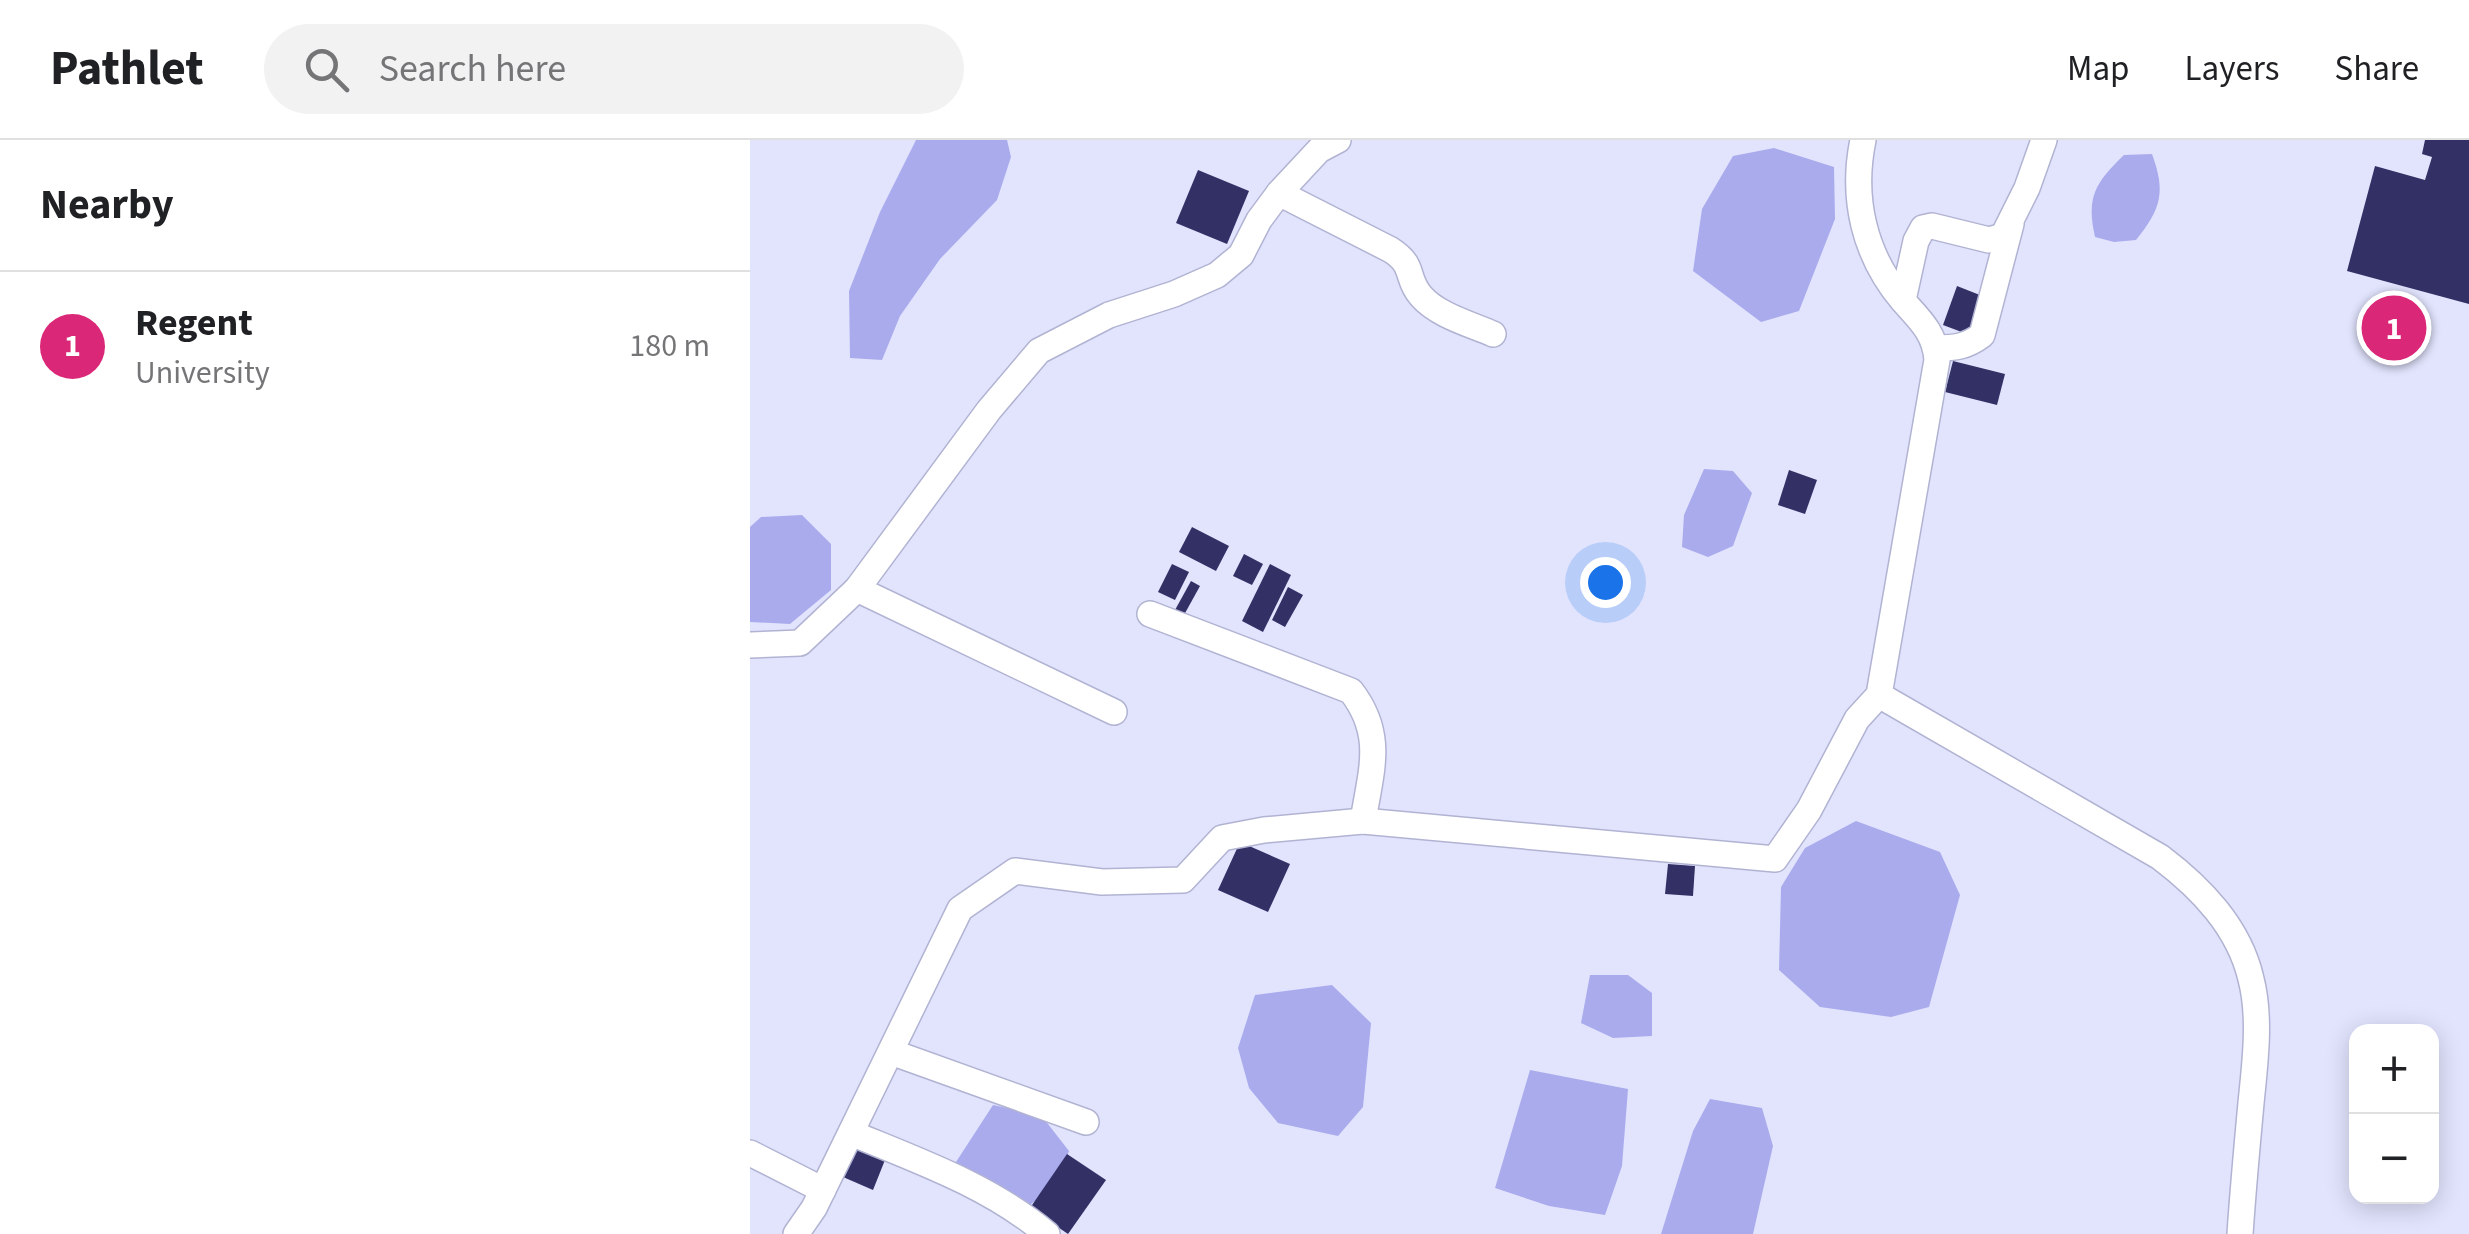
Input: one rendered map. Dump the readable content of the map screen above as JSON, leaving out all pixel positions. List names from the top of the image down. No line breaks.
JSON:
{"page":{"header":"Pathlet","search":"Search here","nav":["Map","Layers","Share"],"heading":"Nearby","list":[{"mark":"1","name":"Regent","note":"University","value":"180 m"}],"pins":"1","map_buttons":["+","−"]}}
